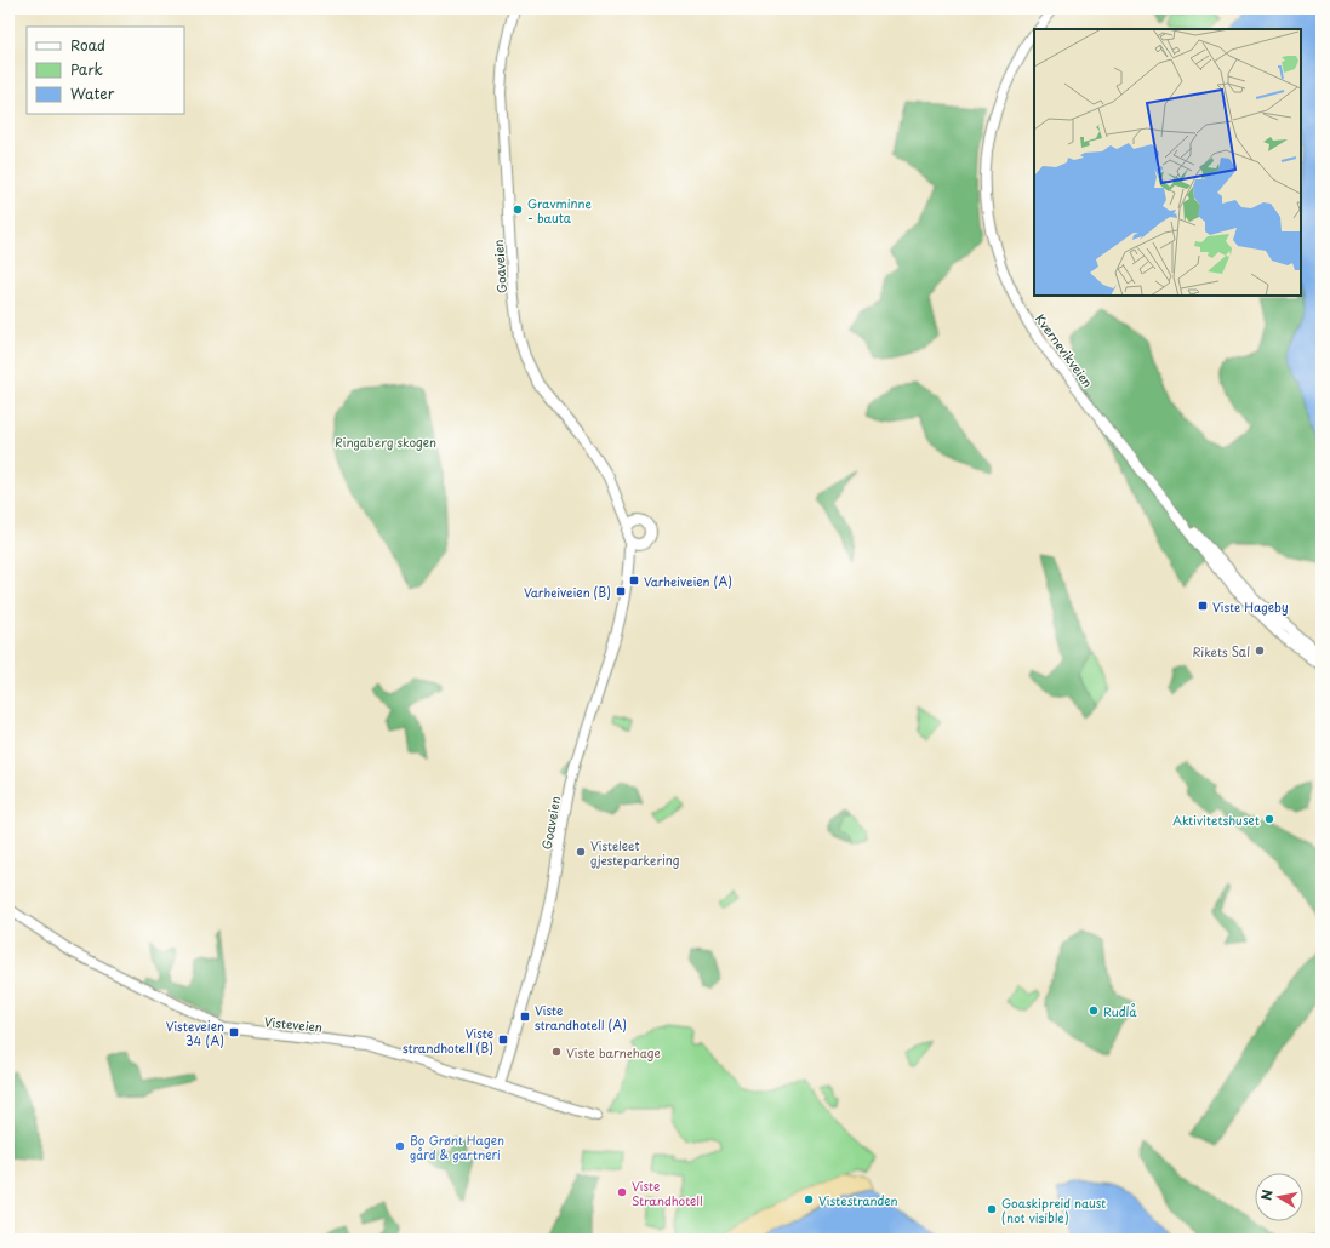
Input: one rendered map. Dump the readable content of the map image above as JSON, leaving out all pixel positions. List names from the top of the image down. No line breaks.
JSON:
{"streets":{"main road":["Goaveien","Kvernevikveien","Visteveien"]},"crossings":[["Goaveien","Visteveien"]],"parks":["Ringaberg skogen"],"places":{"other":["Gravminne - bauta","Rikets Sal","Aktivitetshuset","Visteleet gjesteparkering","Rudlå","Viste barnehage","Bo Grønt Hagen gård & gartneri","Viste Strandhotell","Vistestranden","Goaskipreid naust (not visible)"],"transit":["Varheiveien (A)","Varheiveien (B)","Viste Hageby","Viste strandhotell (A)","Visteveien 34 (A)","Viste strandhotell (B)"]},"legend":["Road","Park","Water"],"north":"left"}
